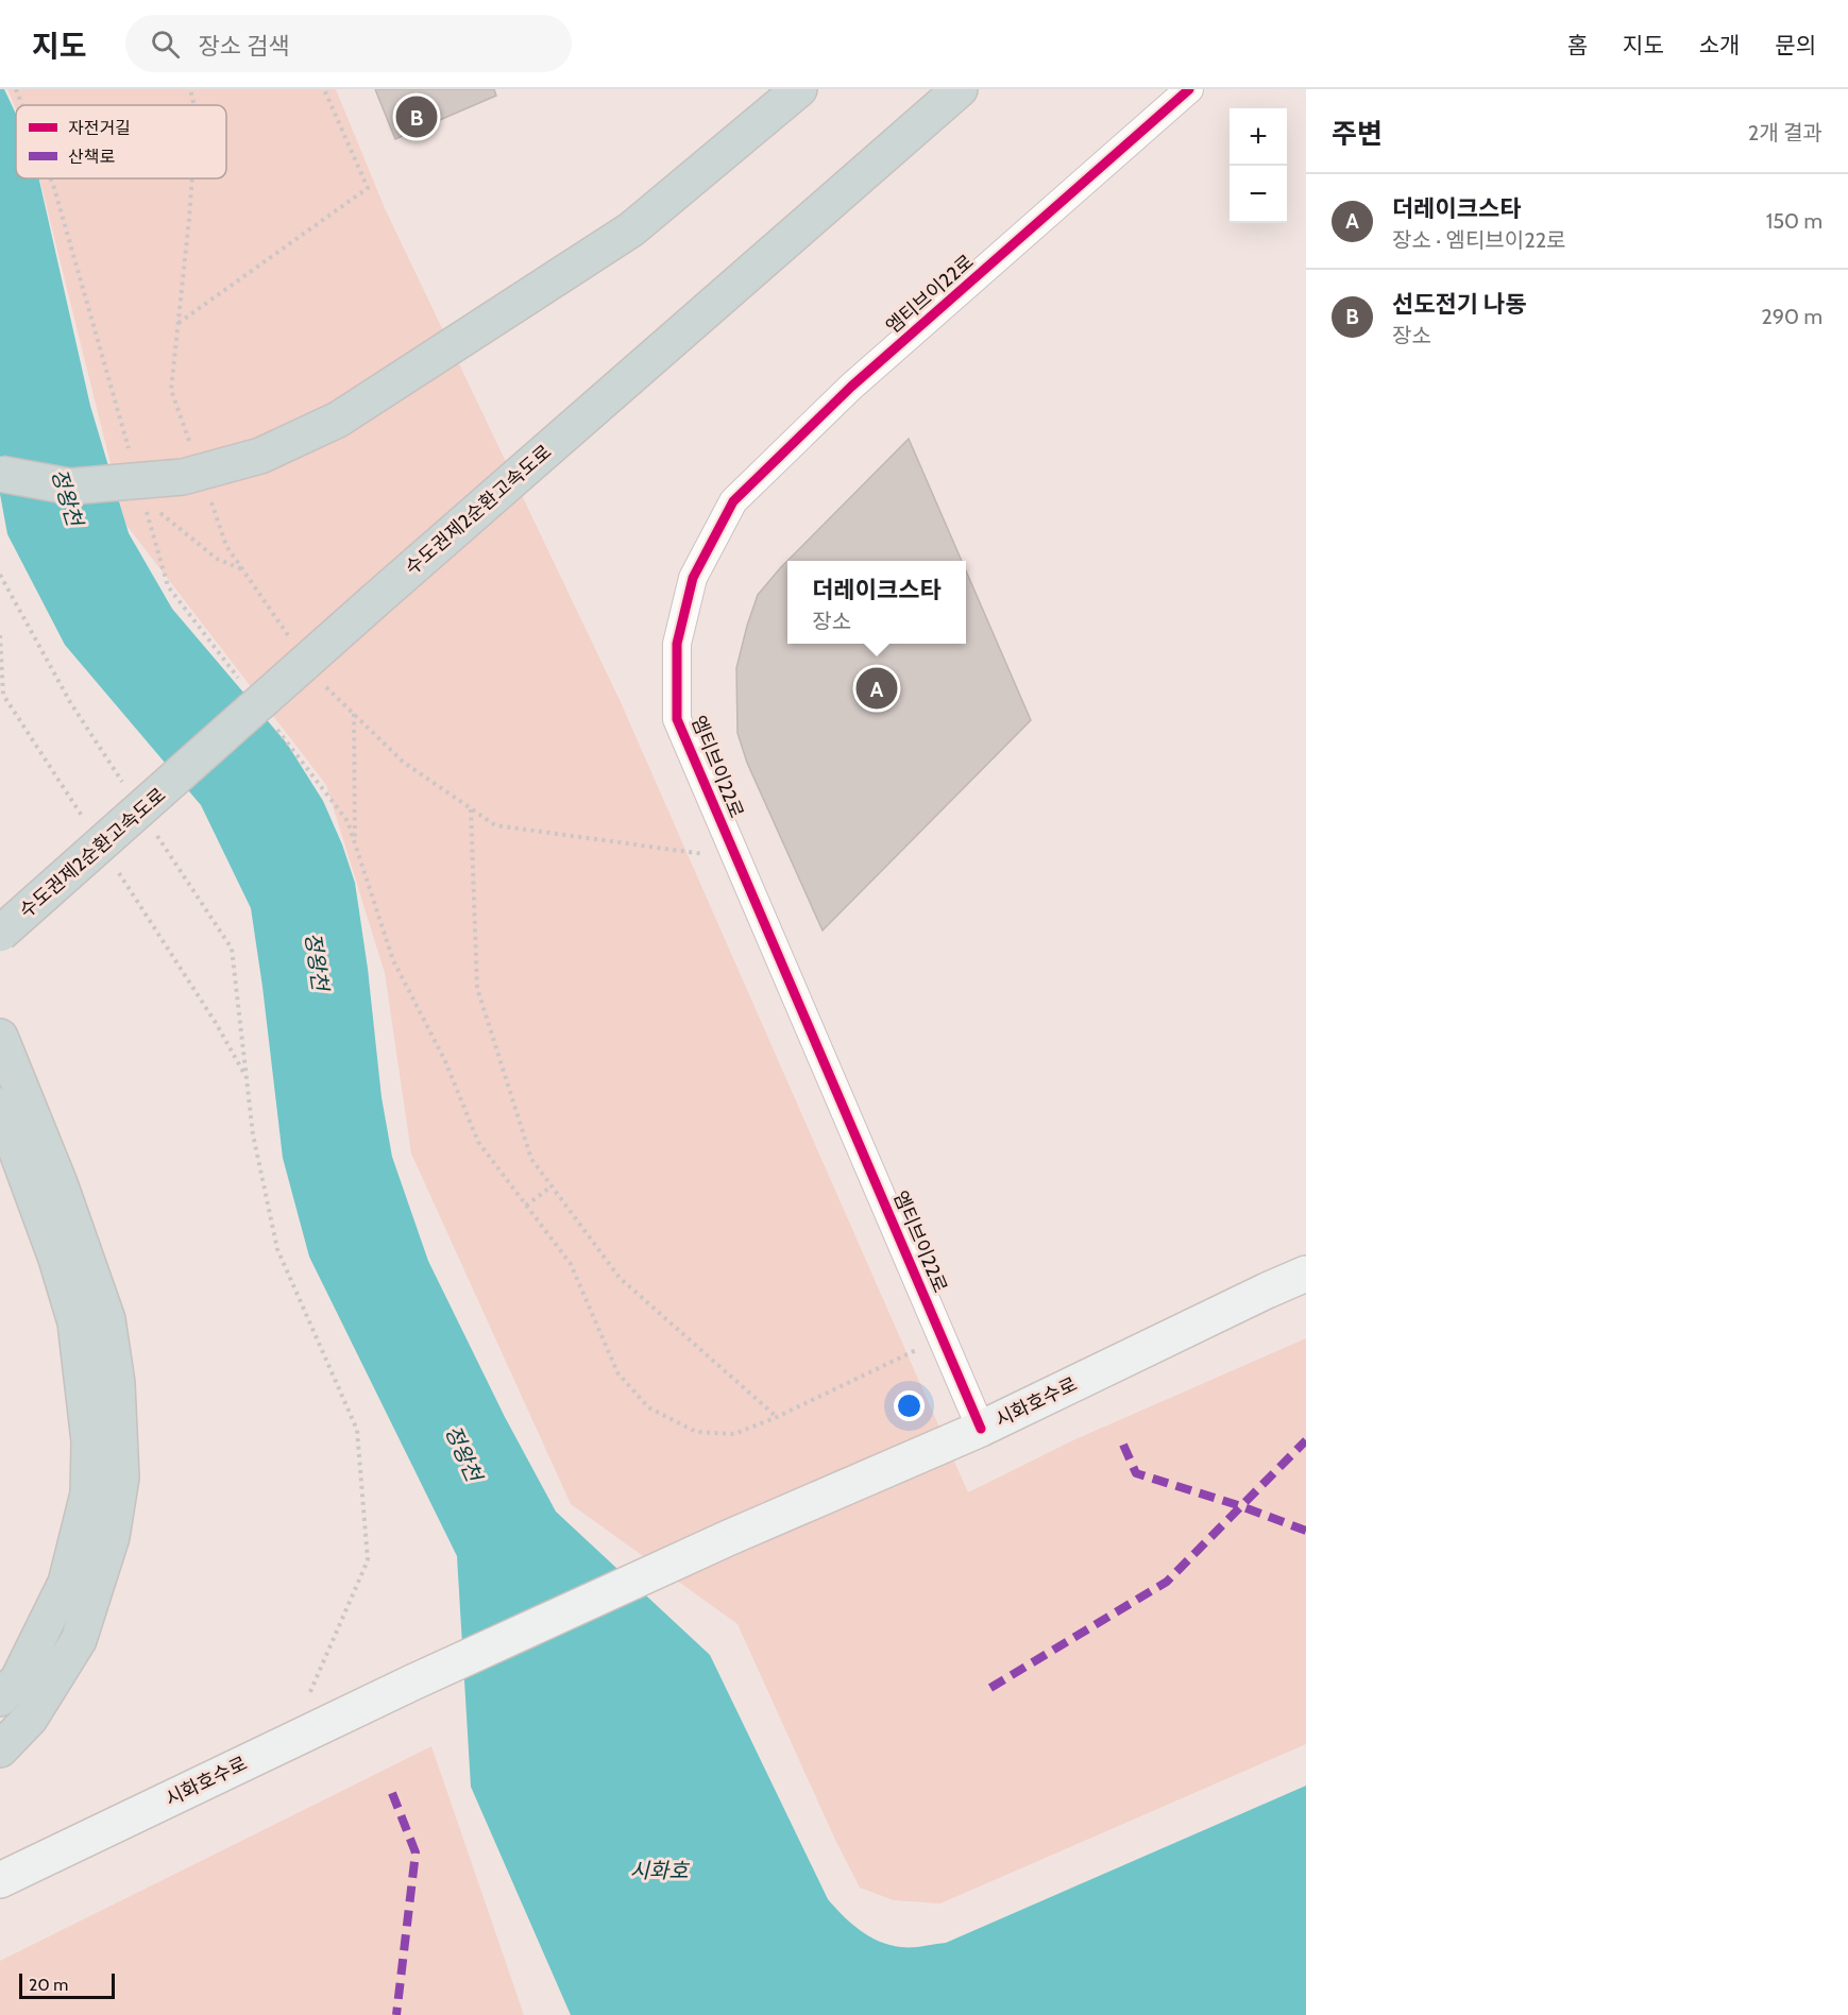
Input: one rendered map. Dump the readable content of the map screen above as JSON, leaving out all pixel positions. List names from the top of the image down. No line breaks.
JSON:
{"streets":{"highway":["수도권제2순환고속도로"],"main road":["시화호수로"],"street":["엠티브이22로"]},"crossings":[["엠티브이22로","시화호수로"]],"water":["정왕천","시화호"],"legend":["자전거길","산책로"],"scale_bar":"20 m","page":{"header":"지도","search":"장소 검색","nav":["홈","지도","소개","문의"],"heading":["주변","2개 결과"],"pins":["B","A"],"map_buttons":["+","−"],"list":[{"mark":"A","name":"더레이크스타","note":"장소 · 엠티브이22로","value":"150 m"},{"mark":"B","name":"선도전기 나동","note":"장소","value":"290 m"}],"popup":["더레이크스타","장소"],"scale":"20 m"}}
